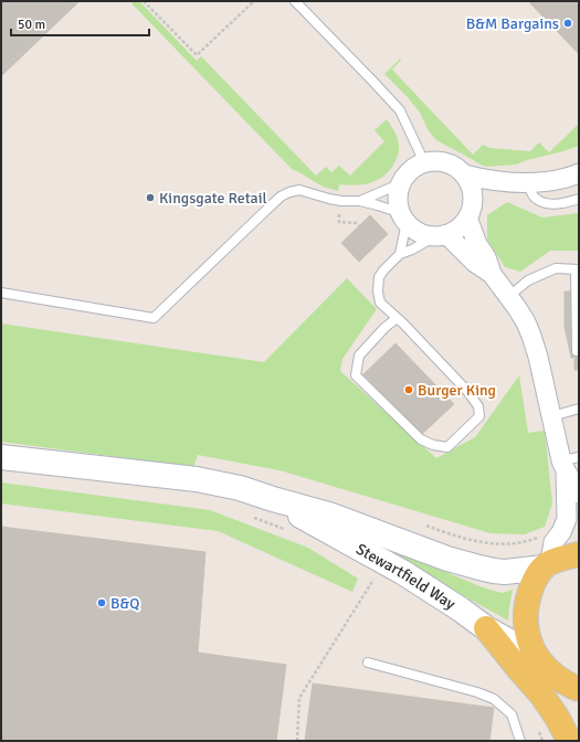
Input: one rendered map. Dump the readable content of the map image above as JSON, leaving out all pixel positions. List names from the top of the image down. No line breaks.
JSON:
{"streets":{"street":["Stewartfield Way"]},"places":["B&M Bargains","Kingsgate Retail","Burger King","B&Q"],"scale_bar":"50 m"}
